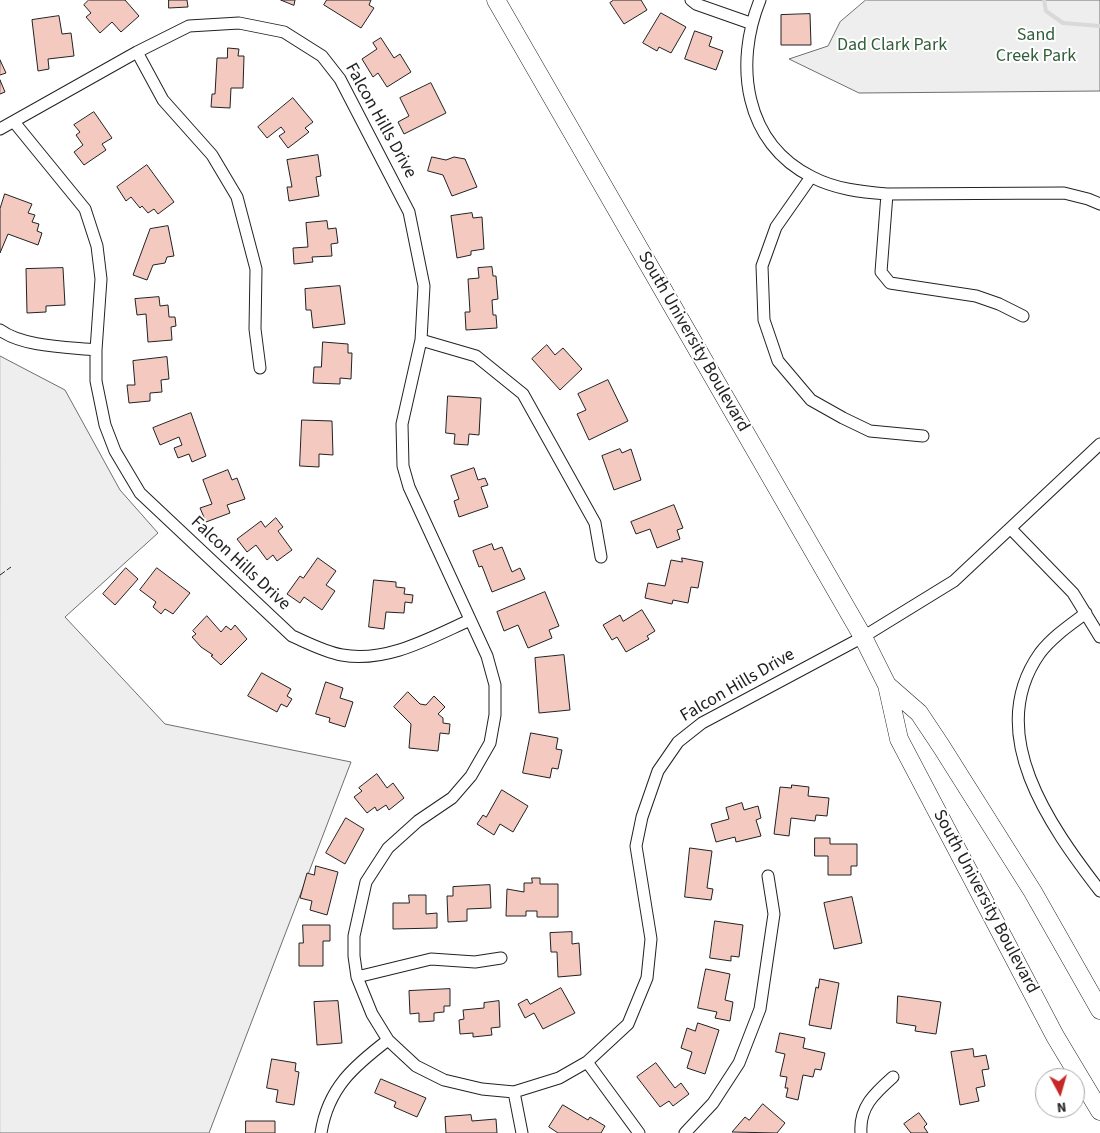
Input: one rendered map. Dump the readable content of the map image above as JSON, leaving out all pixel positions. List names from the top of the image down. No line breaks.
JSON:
{"streets":{"main road":["South University Boulevard"],"street":["Falcon Hills Drive"]},"crossings":[["Falcon Hills Drive","South University Boulevard"]],"parks":["Sand Creek Park","Dad Clark Park"],"north":"bottom"}
